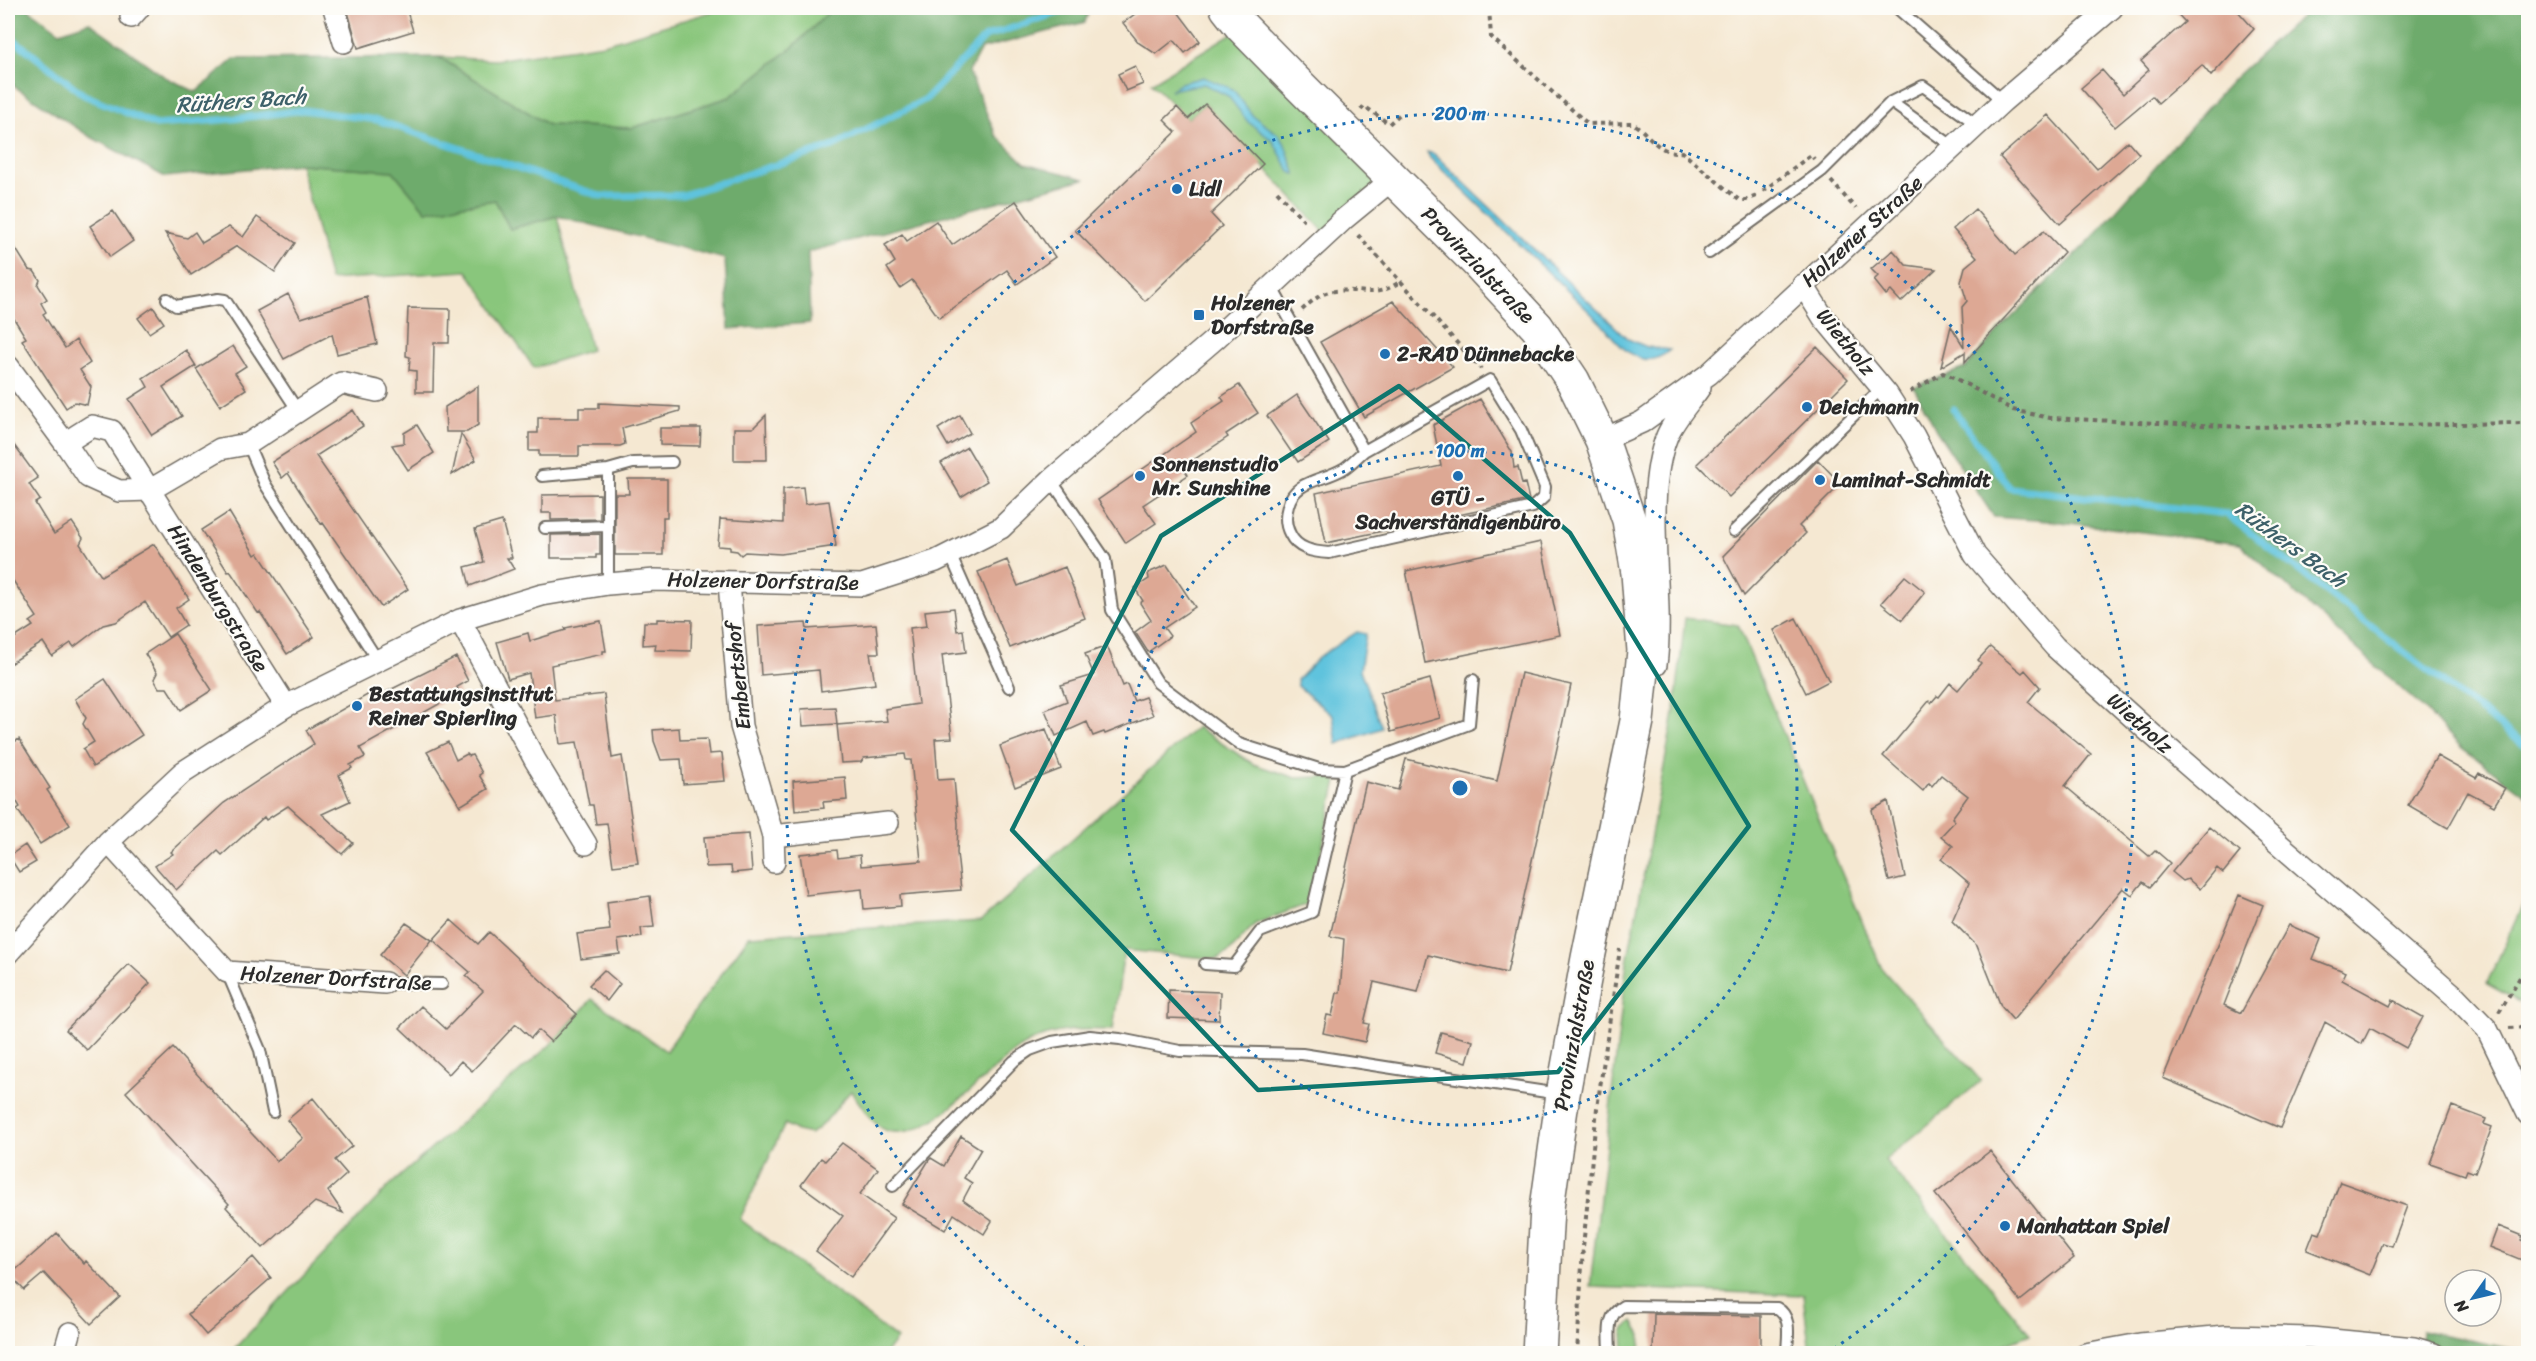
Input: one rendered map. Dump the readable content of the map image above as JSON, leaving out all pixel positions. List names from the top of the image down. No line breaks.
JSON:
{"streets":{"main road":["Provinzialstraße"],"street":["Holzener Straße","Wietholz","Holzener Dorfstraße","Hindenburgstraße","Embertshof"]},"crossings":[["Holzener Straße","Provinzialstraße"],["Holzener Straße","Wietholz"],["Provinzialstraße","Holzener Dorfstraße"],["Holzener Dorfstraße","Hindenburgstraße"],["Holzener Dorfstraße","Embertshof"]],"water":["Rüthers Bach"],"places":{"other":["Lidl","2-RAD Dünnebacke","Deichmann","Sonnenstudio Mr. Sunshine","GTÜ - Sachverständigenbüro","Laminat-Schmidt","Bestattungsinstitut Reiner Spierling","Manhattan Spiel"],"transit":["Holzener Dorfstraße"]},"north":"bottom left","rings":["200 m","100 m"]}
